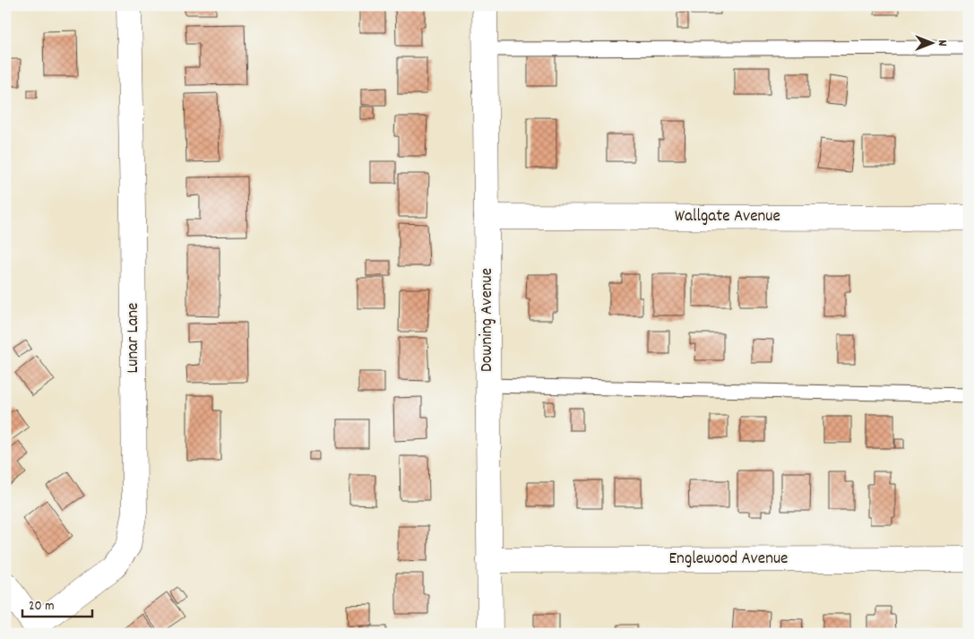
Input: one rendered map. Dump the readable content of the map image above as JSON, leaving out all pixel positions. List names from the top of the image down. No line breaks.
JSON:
{"streets":{"street":["Wallgate Avenue","Downing Avenue","Lunar Lane","Englewood Avenue"]},"crossings":[["Wallgate Avenue","Downing Avenue"],["Downing Avenue","Englewood Avenue"]],"scale_bar":"20 m","north":"right"}
